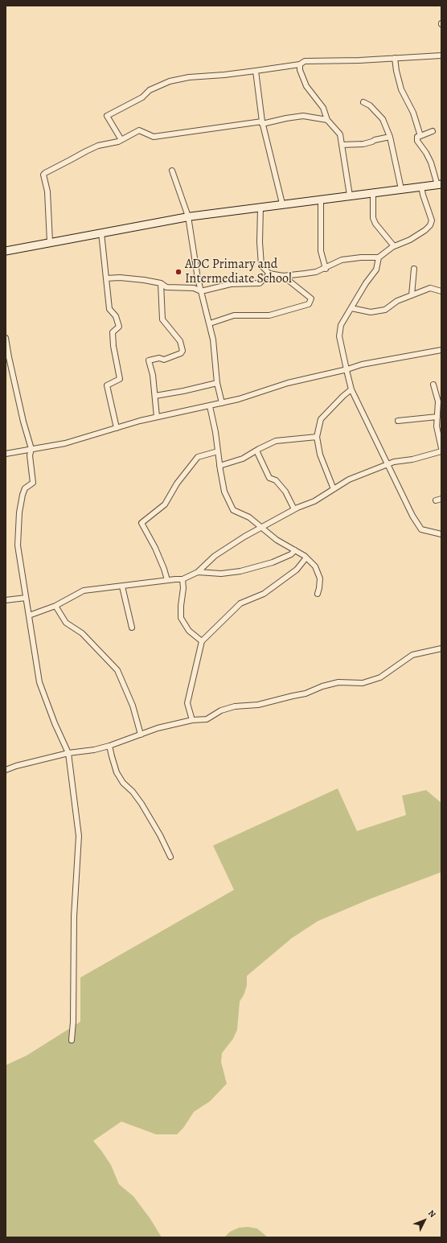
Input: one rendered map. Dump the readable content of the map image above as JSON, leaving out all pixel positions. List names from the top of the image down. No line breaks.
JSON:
{"places":["ADC Primary and Intermediate School"],"north":"top right"}
